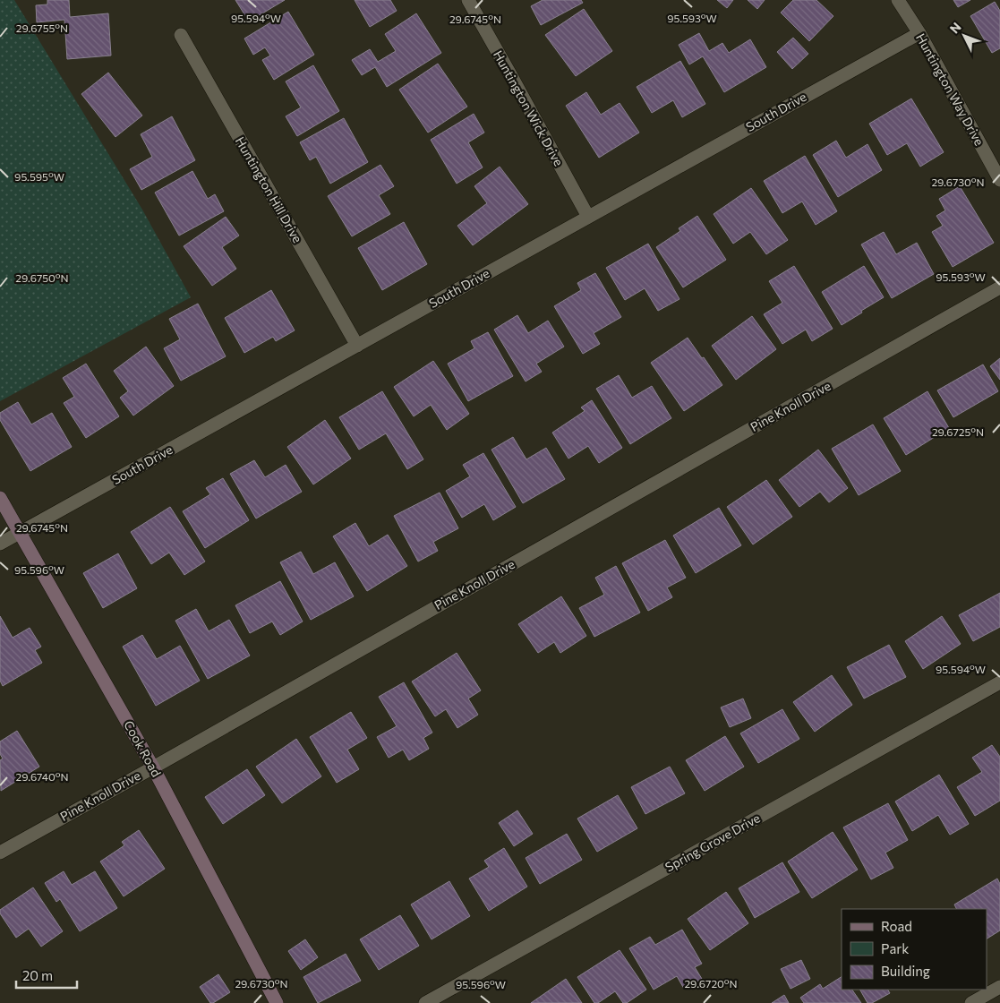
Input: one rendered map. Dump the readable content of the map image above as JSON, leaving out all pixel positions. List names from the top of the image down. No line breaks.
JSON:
{"streets":{"street":["Huntington Way Drive","Huntington Wick Drive","South Drive","Huntington Hill Drive","Pine Knoll Drive","Cook Road","Spring Grove Drive"]},"crossings":[["Huntington Way Drive","South Drive"],["Huntington Wick Drive","South Drive"],["South Drive","Huntington Hill Drive"],["South Drive","Cook Road"],["Pine Knoll Drive","Cook Road"]],"legend":["Road","Park","Building"],"scale_bar":"20 m","north":"top left","coordinates":["95.594°W","95.593°W","29.6745°N","29.6755°N","95.595°W","29.6730°N","29.6750°N","29.6725°N","95.596°W","29.6740°N","29.6720°N"]}
